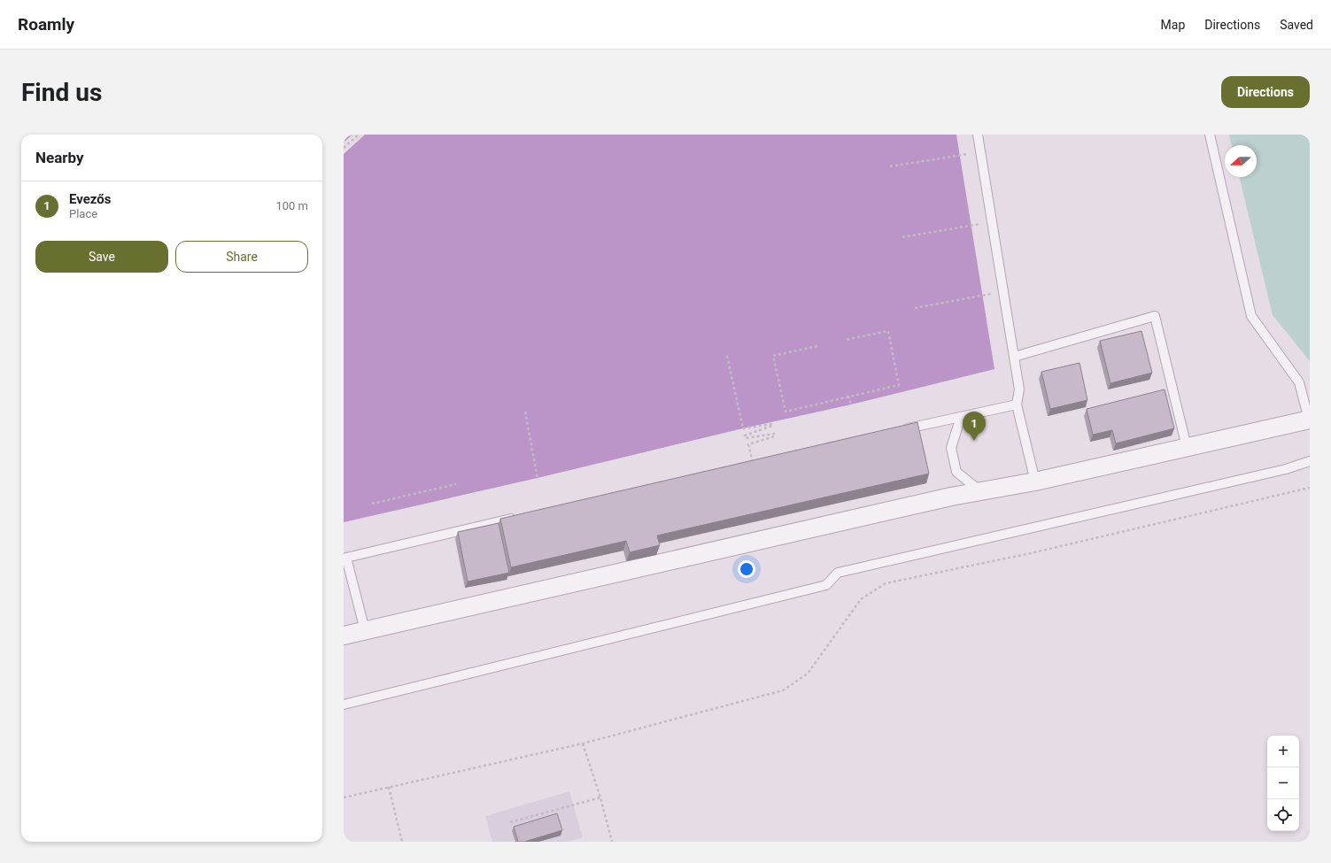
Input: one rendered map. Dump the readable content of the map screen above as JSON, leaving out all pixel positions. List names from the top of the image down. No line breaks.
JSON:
{"north":"left","page":{"header":"Roamly","nav":["Map","Directions","Saved"],"buttons":["Directions",["Save","Share"]],"title":"Find us","heading":"Nearby","list":[{"mark":"1","name":"Evezős","note":"Place","value":"100 m"}],"pins":"1","map_buttons":["+","−"]}}
